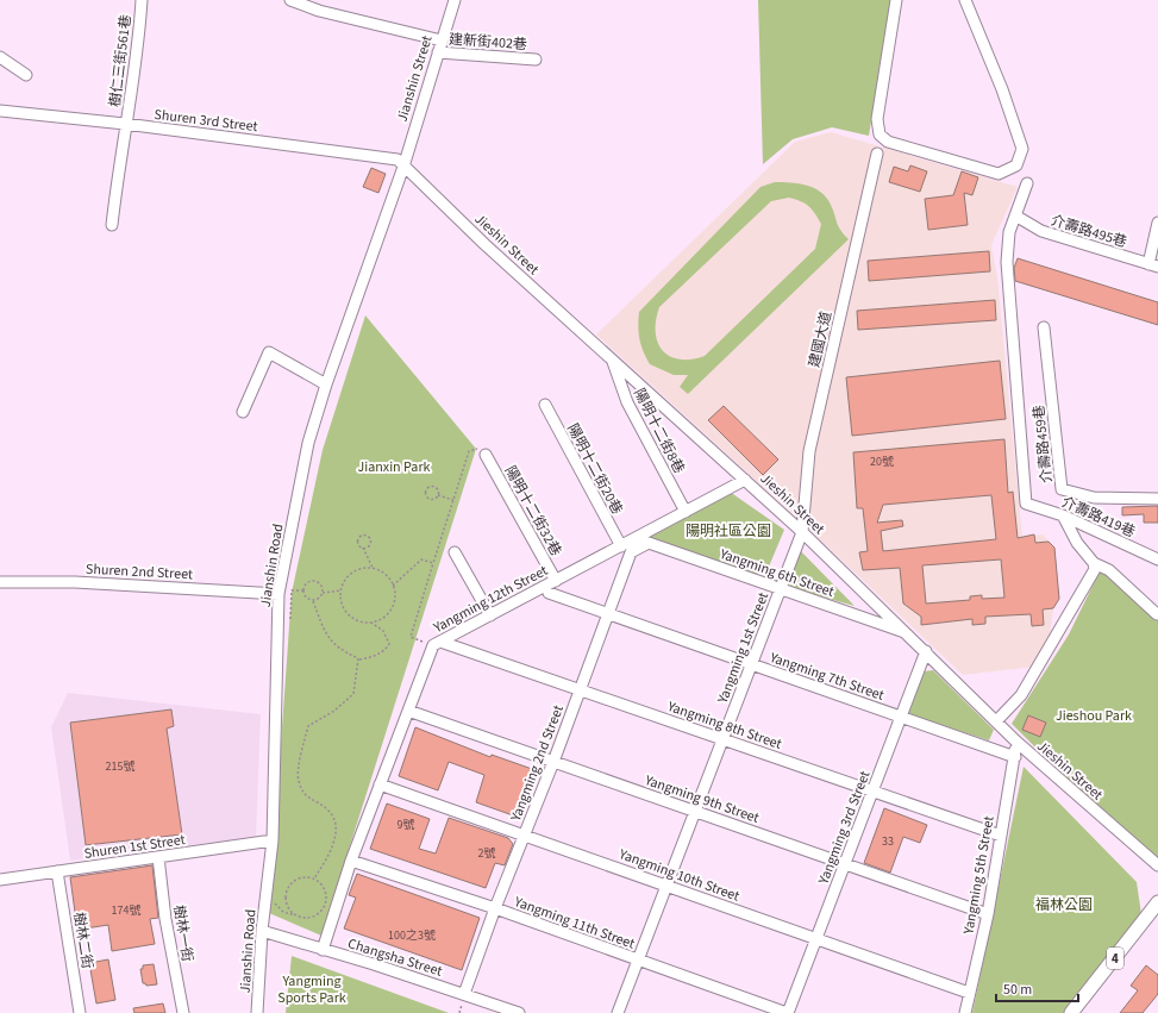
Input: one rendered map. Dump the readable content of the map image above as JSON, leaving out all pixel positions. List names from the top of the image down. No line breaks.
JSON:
{"streets":{"main road":["4"],"street":["建新街402巷","樹仁三街561巷","Jianshin Street","Shuren 3rd Street","介壽路495巷","Jieshin Street","建國大道","陽明十二街8巷","介壽路459巷","陽明十二街20巷","陽明十二街32巷","介壽路419巷","Jianshin Road","Shuren 2nd Street","Yangming 6th Street","Yangming 12th Street","Yangming 1st Street","Yangming 7th Street","Yangming 8th Street","Yangming 2nd Street","Yangming 9th Street","Yangming 3rd Street","Shuren 1st Street","Yangming 10th Street","Yangming 5th Street","Yangming 11th Street","樹林一街","樹林二街","Changsha Street"]},"crossings":[["建新街402巷","Jianshin Street"],["樹仁三街561巷","Shuren 3rd Street"],["Jianshin Street","Shuren 3rd Street"],["Jianshin Street","Jieshin Street"],["Jianshin Street","Jianshin Road"],["Shuren 3rd Street","Jieshin Street"],["Shuren 3rd Street","Jianshin Road"],["介壽路495巷","介壽路419巷"],["Jieshin Street","建國大道"],["Jieshin Street","陽明十二街8巷"],["Jieshin Street","Jianshin Road"],["Jieshin Street","Yangming 6th Street"],["Jieshin Street","Yangming 12th Street"],["Jieshin Street","Yangming 1st Street"],["Jieshin Street","Yangming 3rd Street"],["Jieshin Street","Yangming 5th Street"],["建國大道","Yangming 1st Street"],["陽明十二街8巷","Yangming 12th Street"],["陽明十二街20巷","Yangming 12th Street"],["陽明十二街32巷","Yangming 12th Street"],["Jianshin Road","Shuren 2nd Street"],["Jianshin Road","Shuren 1st Street"],["Jianshin Road","Changsha Street"],["Yangming 6th Street","Yangming 1st Street"],["Yangming 6th Street","Yangming 2nd Street"],["Yangming 12th Street","Yangming 8th Street"],["Yangming 12th Street","Yangming 9th Street"],["Yangming 12th Street","Yangming 10th Street"],["Yangming 12th Street","Yangming 11th Street"],["Yangming 12th Street","Changsha Street"],["Yangming 1st Street","Yangming 7th Street"],["Yangming 1st Street","Yangming 8th Street"],["Yangming 1st Street","Yangming 9th Street"],["Yangming 1st Street","Yangming 10th Street"],["Yangming 1st Street","Yangming 11th Street"],["Yangming 7th Street","Yangming 2nd Street"],["Yangming 7th Street","Yangming 3rd Street"],["Yangming 7th Street","Yangming 5th Street"],["Yangming 8th Street","Yangming 2nd Street"],["Yangming 8th Street","Yangming 3rd Street"],["Yangming 8th Street","Yangming 5th Street"],["Yangming 2nd Street","Yangming 9th Street"],["Yangming 2nd Street","Yangming 10th Street"],["Yangming 2nd Street","Yangming 11th Street"],["Yangming 2nd Street","Changsha Street"],["Yangming 9th Street","Yangming 3rd Street"],["Yangming 9th Street","Yangming 5th Street"],["Yangming 3rd Street","Yangming 10th Street"],["Yangming 3rd Street","Yangming 11th Street"],["Shuren 1st Street","樹林一街"],["Shuren 1st Street","樹林二街"],["Yangming 10th Street","Yangming 5th Street"]],"parks":["Jianxin Park","陽明社區公園","Jieshou Park","福林公園","Yangming Sports Park"],"house_numbers":["20號","215號","9號","33","2號","174號","100之3號"],"scale_bar":"50 m"}
